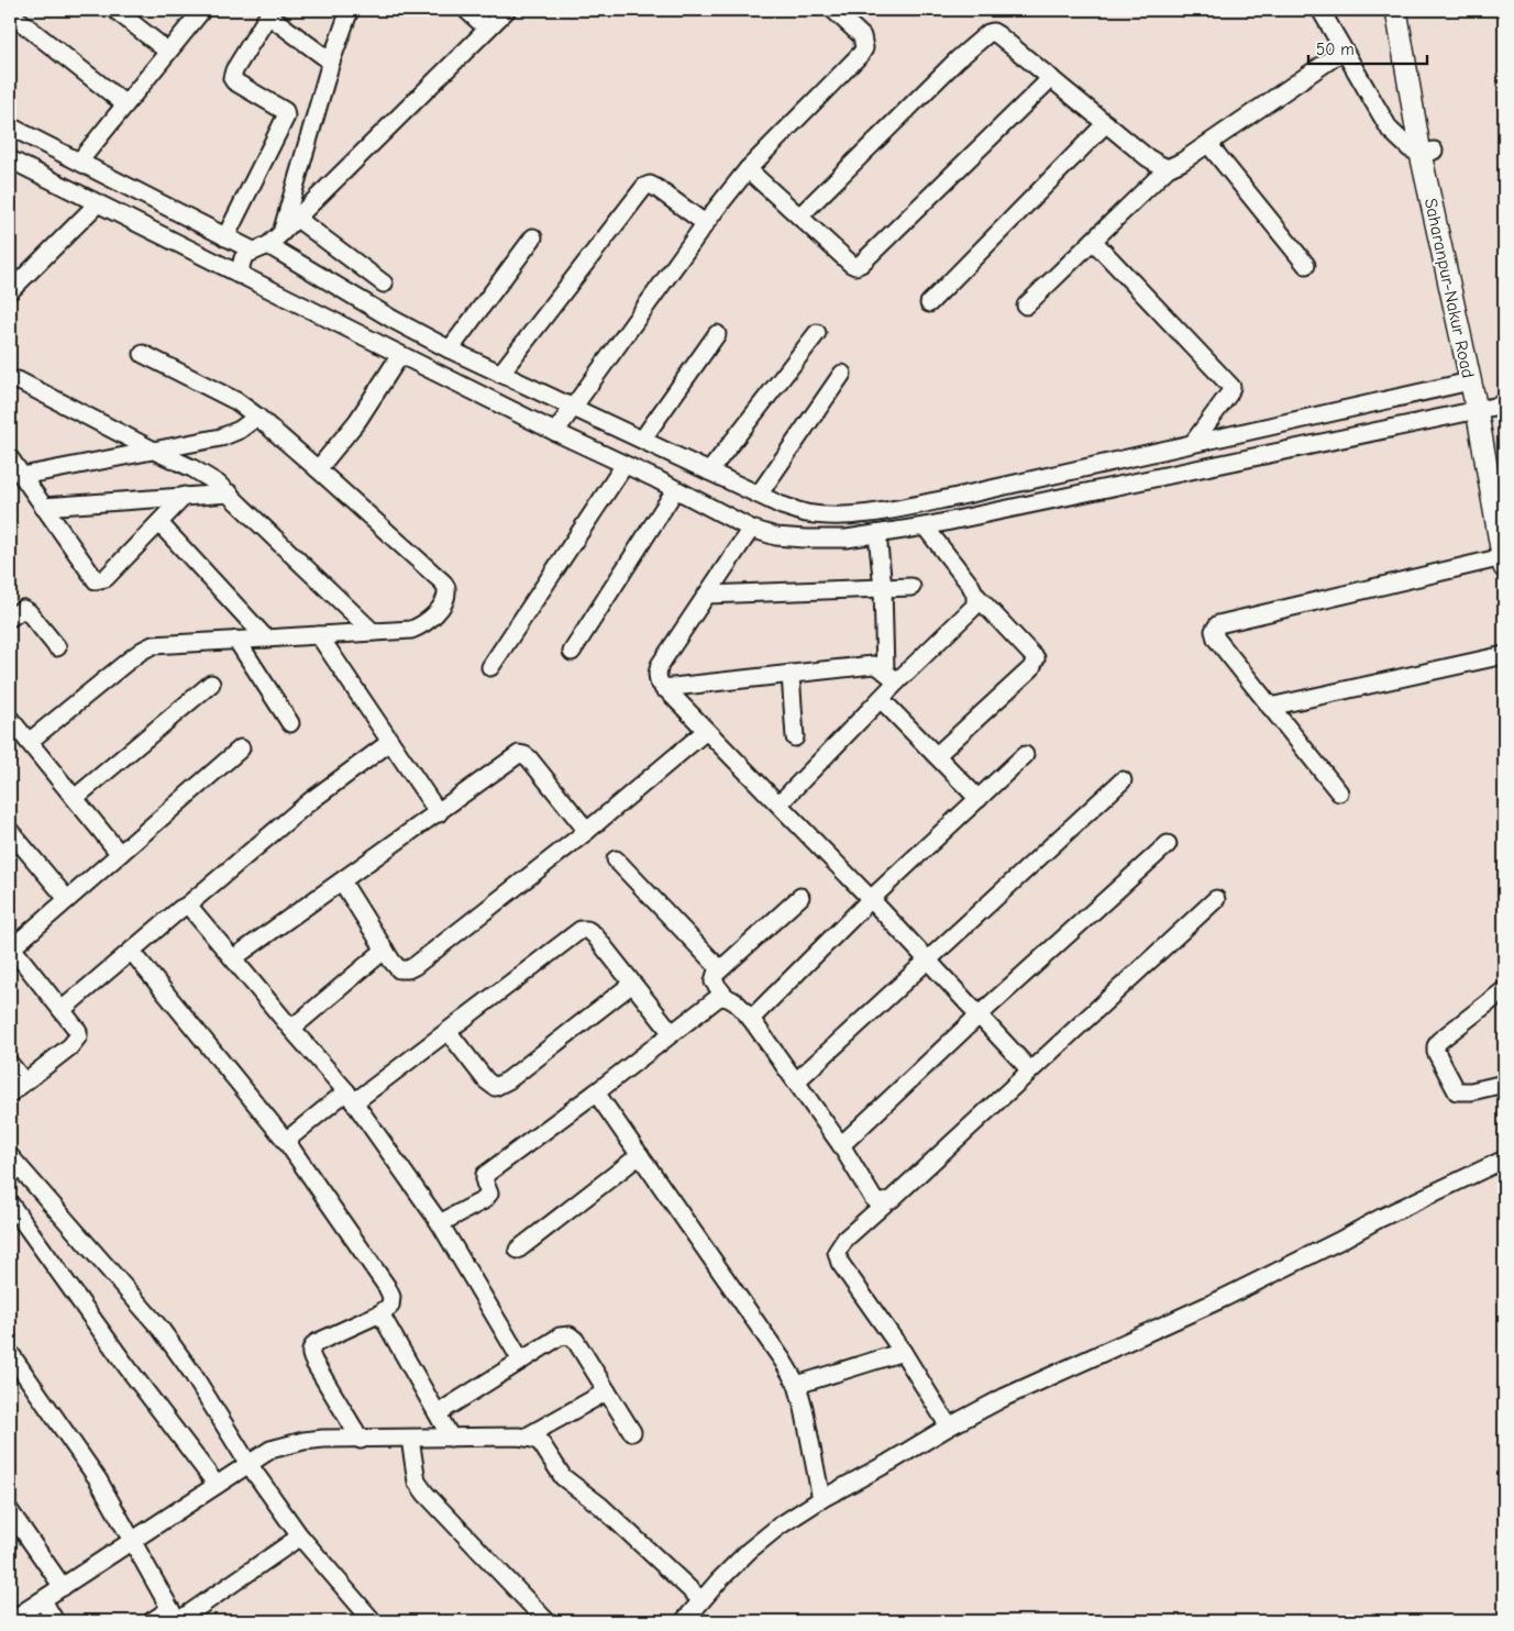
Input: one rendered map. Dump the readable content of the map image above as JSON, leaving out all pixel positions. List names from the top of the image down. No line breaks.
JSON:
{"streets":{"main road":["Saharanpur-Nakur Road"]},"scale_bar":"50 m"}
